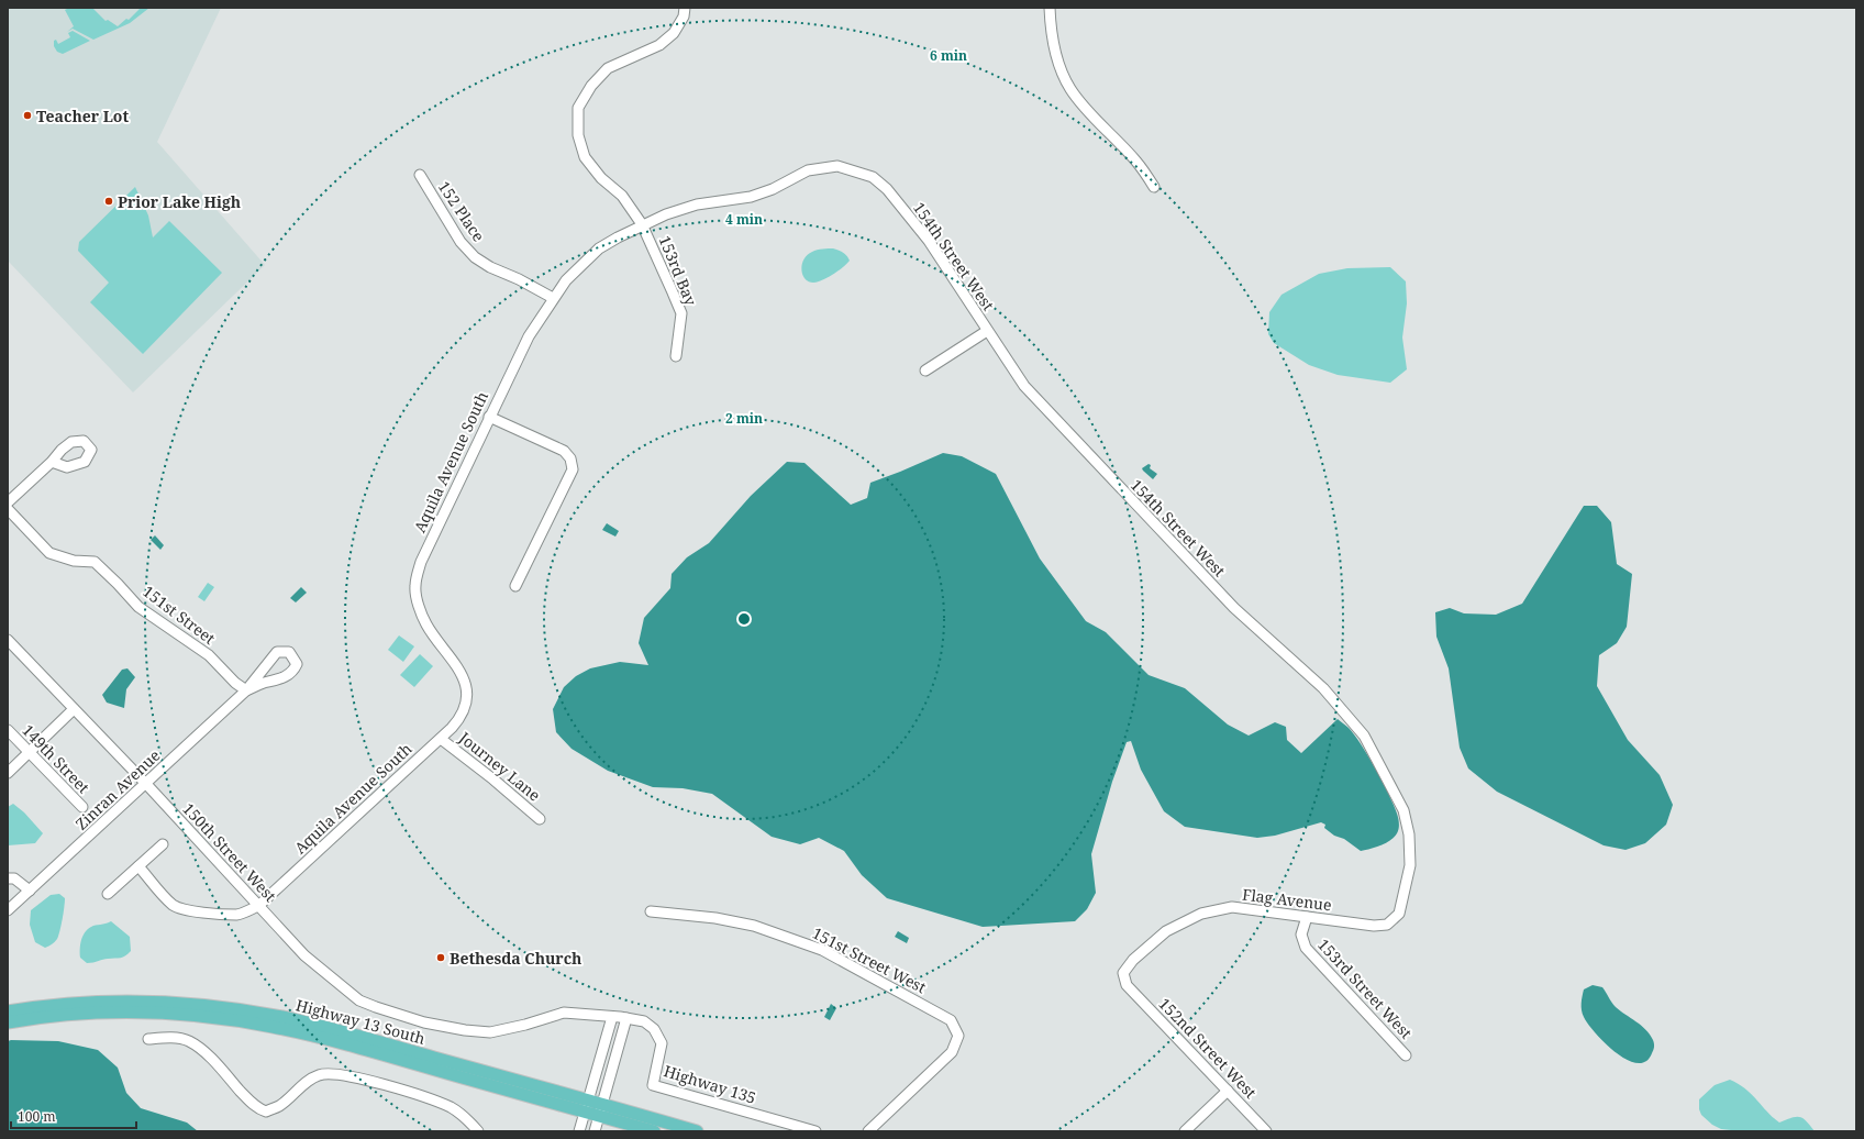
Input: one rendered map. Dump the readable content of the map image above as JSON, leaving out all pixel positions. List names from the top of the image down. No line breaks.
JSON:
{"streets":{"main road":["Highway 13 South"],"street":["152 Place","154th Street West","153rd Bay","Aquila Avenue South","151st Street","149th Street","Journey Lane","Zinran Avenue","150th Street West","Flag Avenue","151st Street West","153rd Street West","152nd Street West","Highway 135"]},"crossings":[["152 Place","Aquila Avenue South"],["154th Street West","Aquila Avenue South"],["154th Street West","Flag Avenue"],["153rd Bay","Aquila Avenue South"],["Aquila Avenue South","Journey Lane"],["Aquila Avenue South","150th Street West"],["151st Street","Zinran Avenue"],["Zinran Avenue","150th Street West"],["150th Street West","Highway 135"],["Flag Avenue","153rd Street West"],["Flag Avenue","152nd Street West"]],"places":["Teacher Lot","Prior Lake High","Bethesda Church"],"scale_bar":"100 m","rings":["6 min","4 min","2 min"]}
